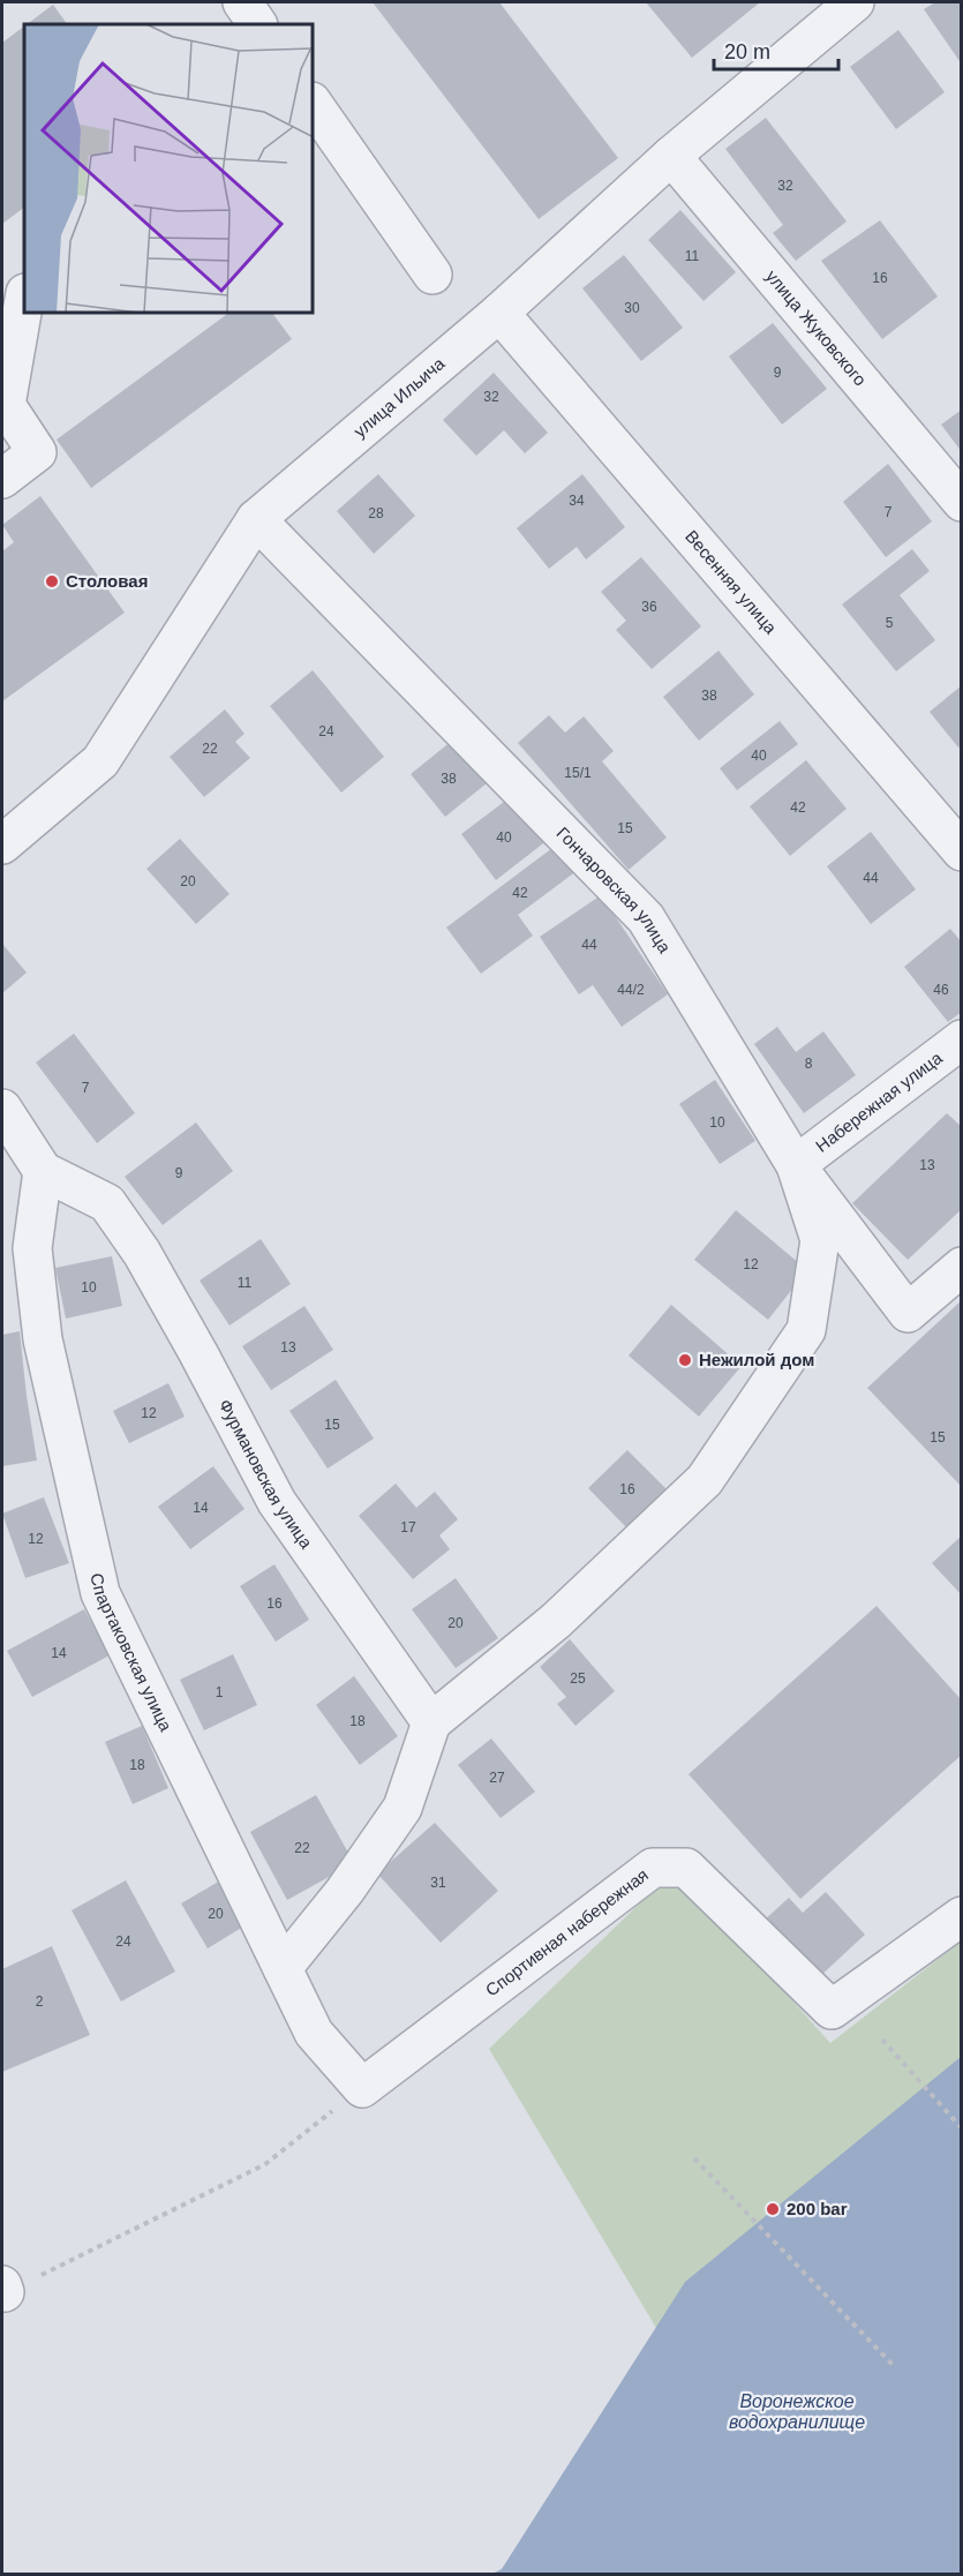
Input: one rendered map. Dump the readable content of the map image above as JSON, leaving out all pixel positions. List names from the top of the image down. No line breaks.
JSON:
{"streets":{"street":["улица Жуковского","улица Ильича","Весенняя улица","Гончаровская улица","Набережная улица","Фурмановская улица","Спартаковская улица","Спортивная набережная"]},"crossings":[["улица Жуковского","улица Ильича"],["улица Ильича","Весенняя улица"],["улица Ильича","Гончаровская улица"],["Гончаровская улица","Набережная улица"],["Фурмановская улица","Спартаковская улица"],["Спартаковская улица","Спортивная набережная"]],"water":["Воронежское водохранилище"],"places":["Столовая","Нежилой дом","200 bar"],"house_numbers":["32","11","16","30","9","32","34","7","28","36","5","38","24","22","40","15/1","38","42","15","40","44","20","42","44","44/2","46","8","7","10","13","9","12","11","10","13","12","15","15","16","14","17","12","16","20","14","25","1","18","18","27","22","31","20","24","2"],"scale_bar":"20 m"}
